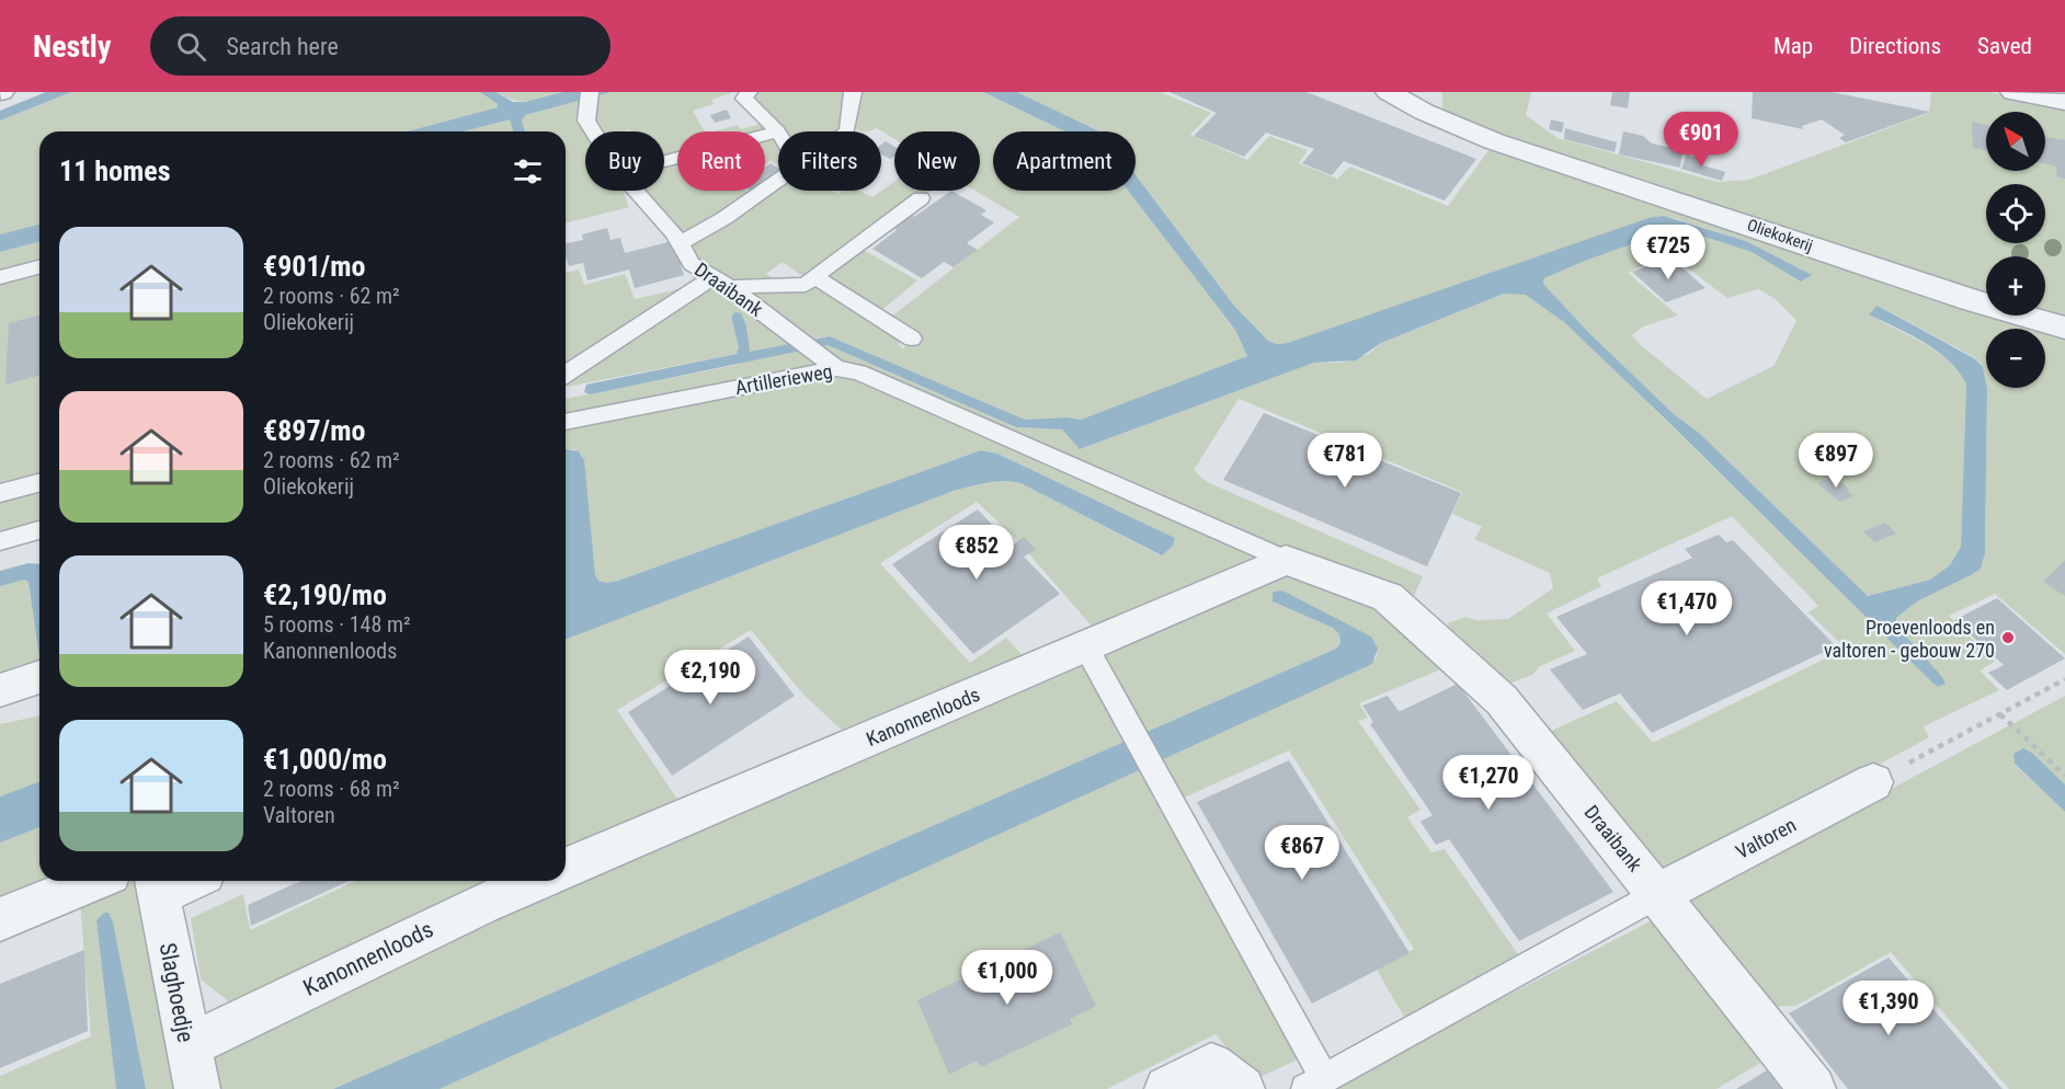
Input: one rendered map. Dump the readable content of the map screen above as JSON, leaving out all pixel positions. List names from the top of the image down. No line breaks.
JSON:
{"streets":{"street":["Oliekokerij","Draaibank","Kanonnenloods","Valtoren","Slaghoedje"],"lane":["Artillerieweg"]},"crossings":[["Draaibank","Artillerieweg"],["Draaibank","Kanonnenloods"],["Draaibank","Valtoren"],["Artillerieweg","Kanonnenloods"],["Kanonnenloods","Slaghoedje"]],"places":["Proevenloods en valtoren - gebouw 270"],"north":"top left","page":{"header":"Nestly","search":"Search here","nav":["Map","Directions","Saved"],"map_buttons":["+","−"],"price":["€901","€725","€781","€897","€852","€1,470","€2,190","€1,270","€867","€1,000","€1,390"],"chip":["Buy","Rent","Filters","New","Apartment"],"heading":"11 homes","list":[{"name":"€901/mo","note":"2 rooms · 62 m² · Oliekokerij"},{"name":"€897/mo","note":"2 rooms · 62 m² · Oliekokerij"},{"name":"€2,190/mo","note":"5 rooms · 148 m² · Kanonnenloods"},{"name":"€1,000/mo","note":"2 rooms · 68 m² · Valtoren"}]}}
